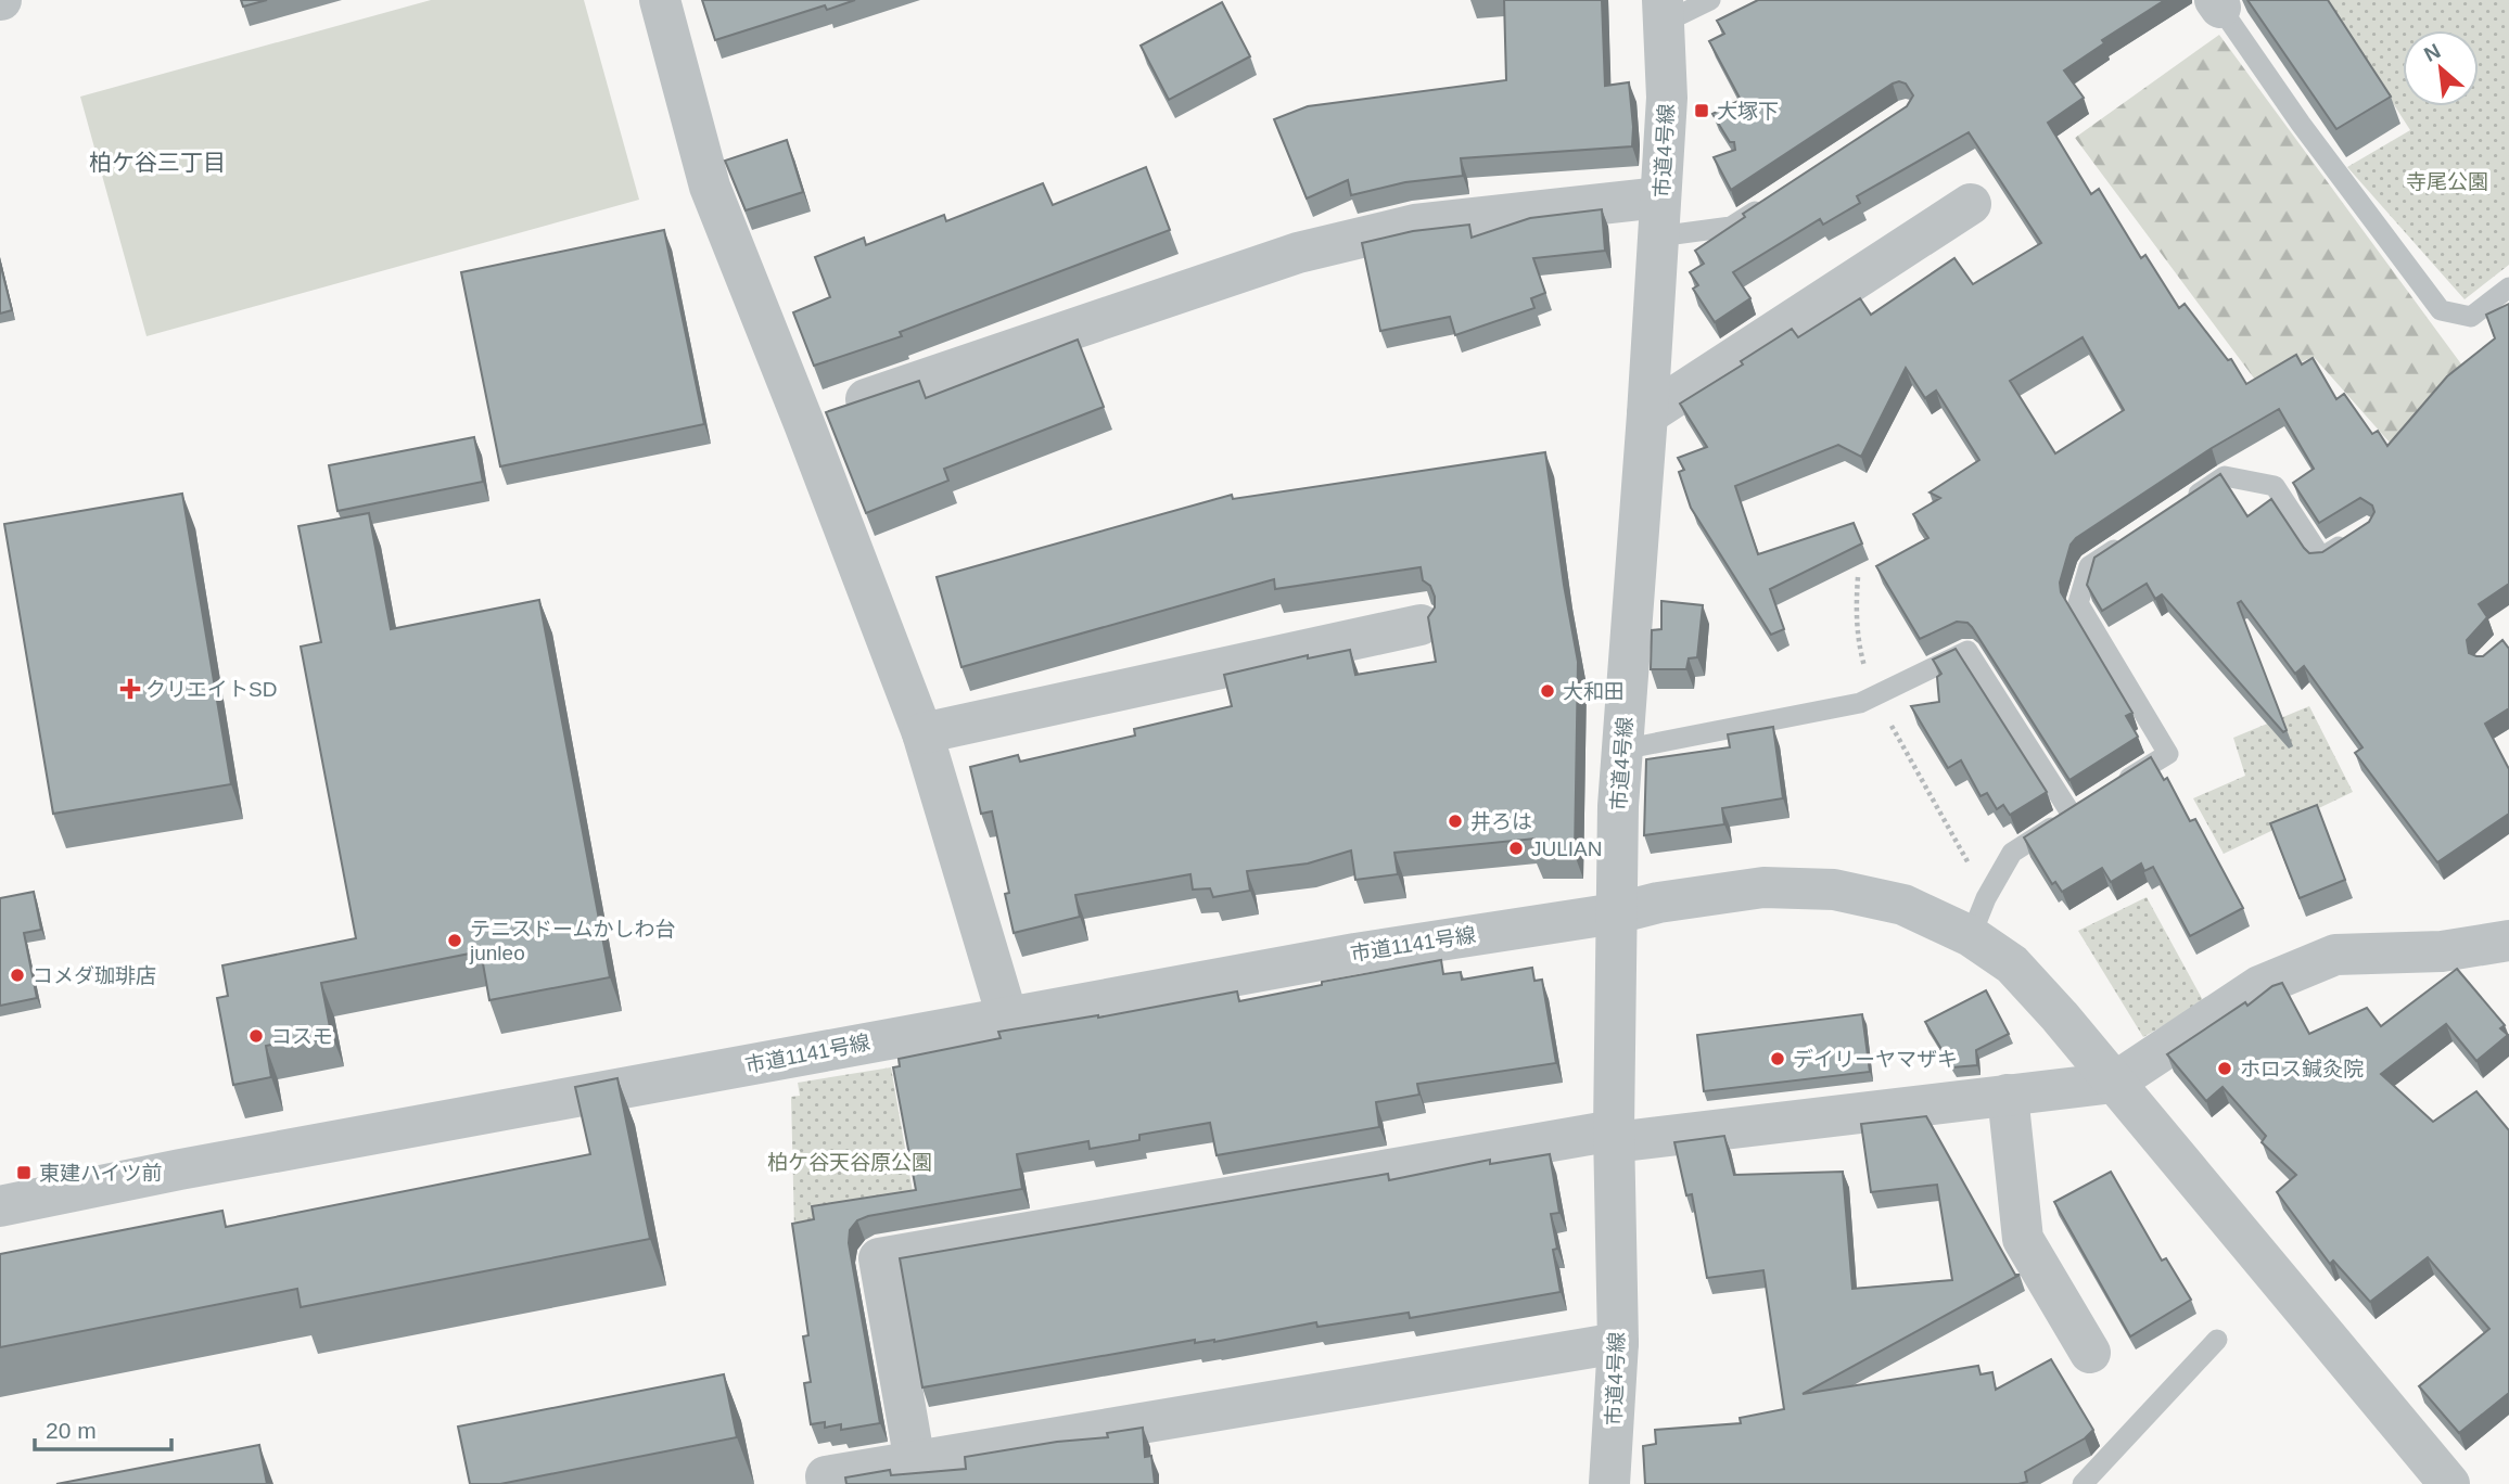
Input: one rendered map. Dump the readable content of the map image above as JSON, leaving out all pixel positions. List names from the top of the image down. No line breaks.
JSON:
{"streets":{"street":["市道4号線","市道1141号線"]},"crossings":[["市道4号線","市道1141号線"]],"districts":["柏ケ谷三丁目"],"parks":["寺尾公園","柏ケ谷天谷原公園"],"places":{"transit":["大塚下","東建ハイツ前"],"health":["クリエイトSD"],"other":["大和田","井ろは","JULIAN","テニスドームかしわ台 junleo","コメダ珈琲店","コスモ","デイリーヤマザキ","ホロス鍼灸院"]},"scale_bar":"20 m","north":"top left"}
